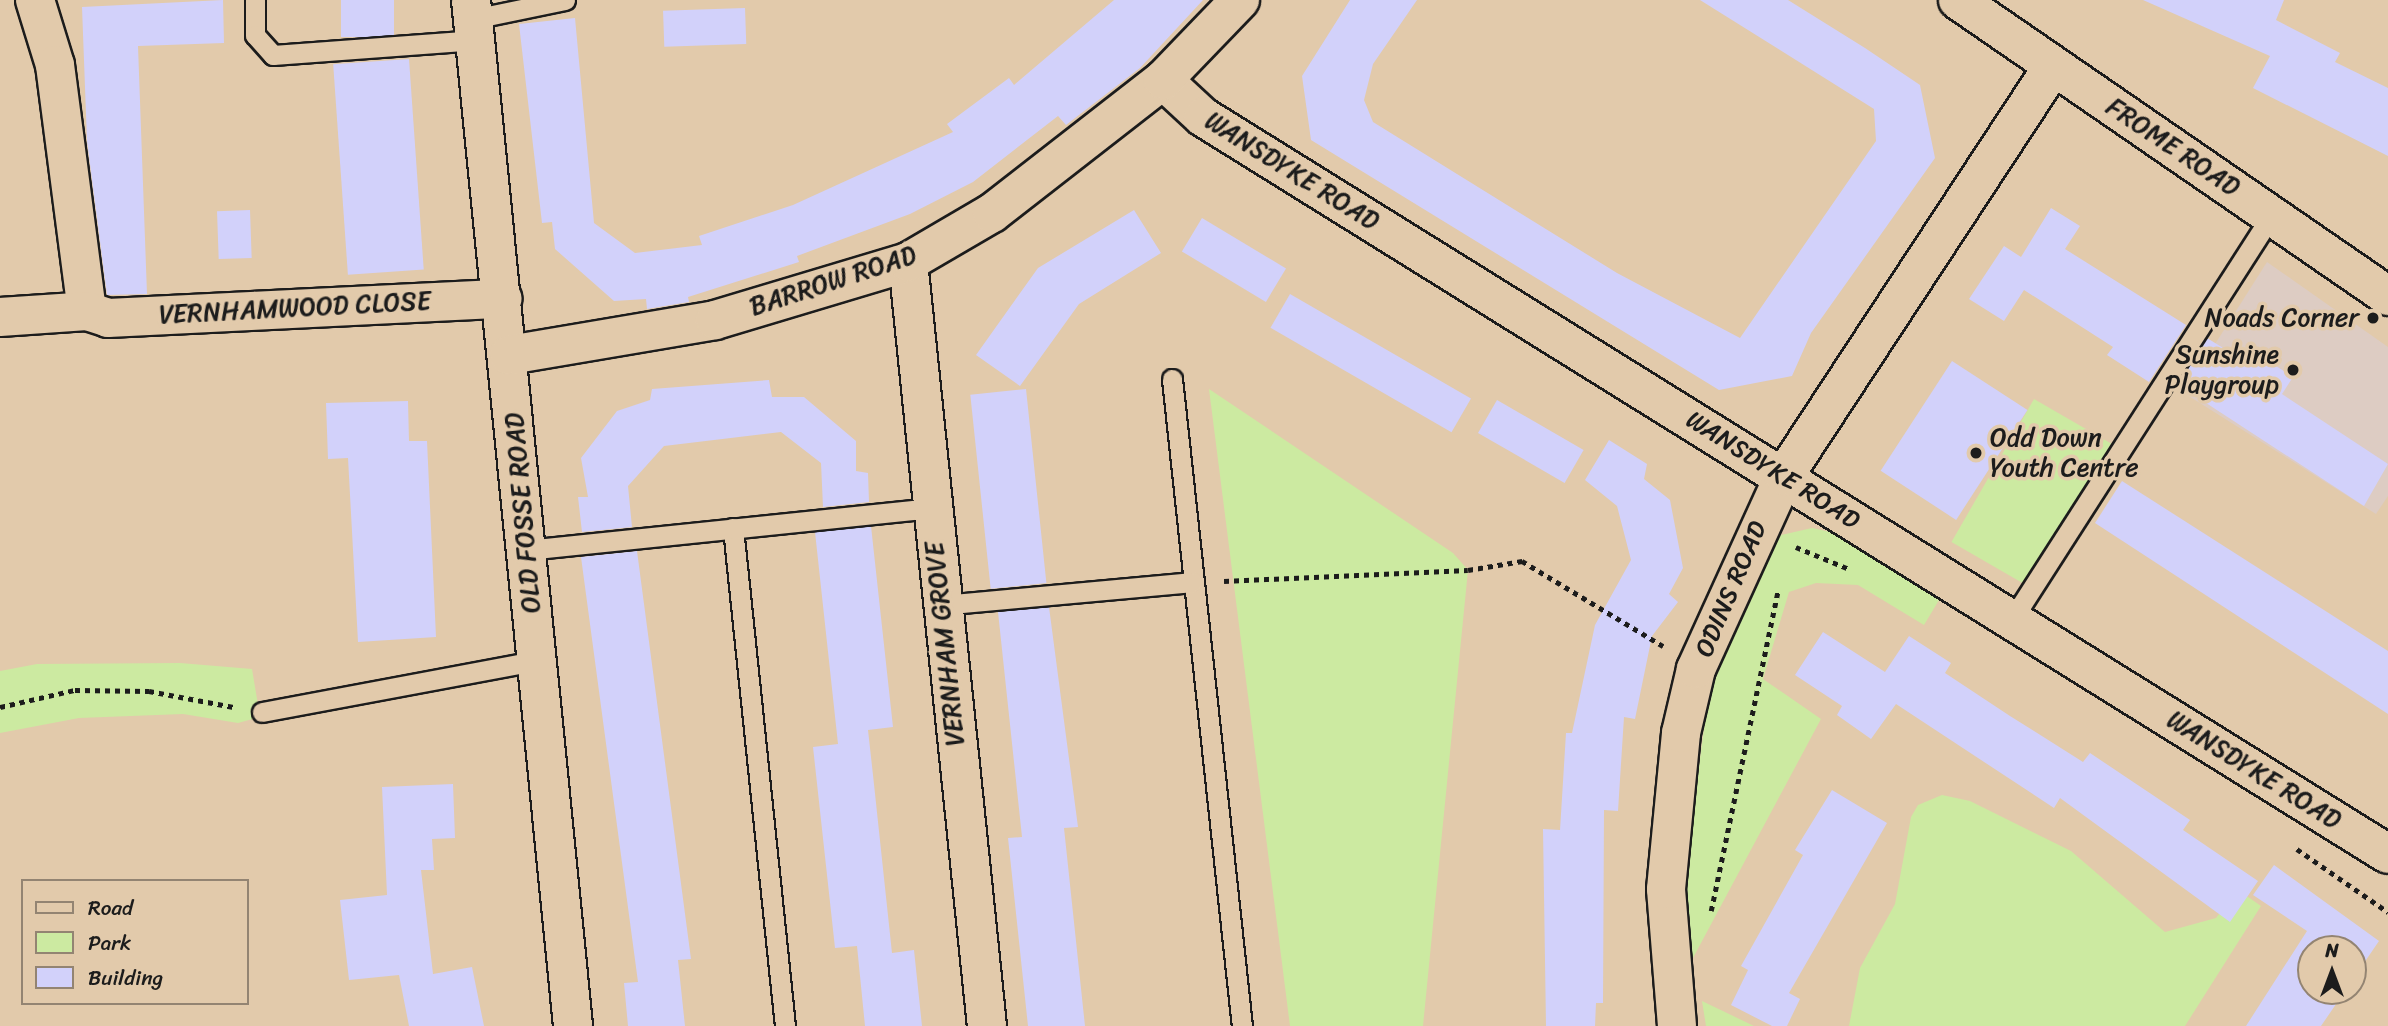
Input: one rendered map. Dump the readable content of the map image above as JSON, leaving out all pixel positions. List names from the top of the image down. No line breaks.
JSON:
{"streets":{"street":["FROME ROAD","WANSDYKE ROAD","BARROW ROAD","VERNHAMWOOD CLOSE","OLD FOSSE ROAD","ODINS ROAD","VERNHAM GROVE"]},"crossings":[["FROME ROAD","ODINS ROAD"],["WANSDYKE ROAD","BARROW ROAD"],["WANSDYKE ROAD","ODINS ROAD"],["BARROW ROAD","OLD FOSSE ROAD"],["BARROW ROAD","VERNHAM GROVE"],["VERNHAMWOOD CLOSE","OLD FOSSE ROAD"]],"places":["Noads Corner","Sunshine Playgroup","Odd Down Youth Centre"],"legend":["Road","Park","Building"],"north":"top"}
